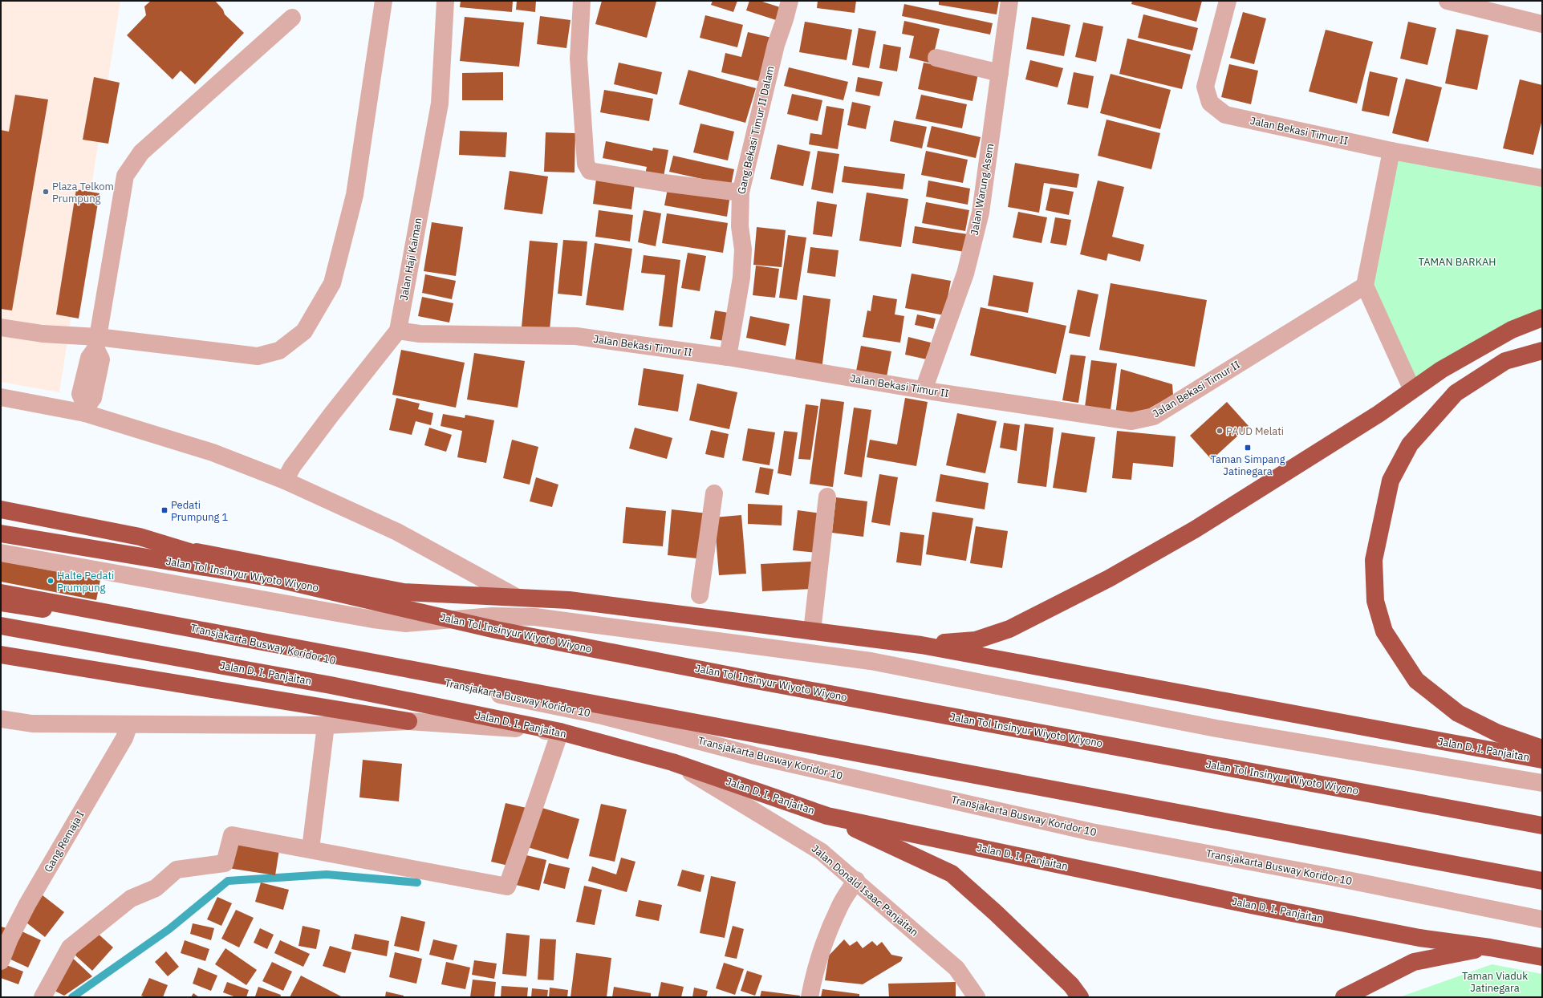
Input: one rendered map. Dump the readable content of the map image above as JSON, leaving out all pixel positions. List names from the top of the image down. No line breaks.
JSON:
{"streets":{"highway":["Jalan Tol Insinyur Wiyoto Wiyono","Jalan D. I. Panjaitan"],"street":["Gang Bekasi Timur II Dalam","Jalan Bekasi Timur II","Jalan Warung Asem","Jalan Haji Kaiman","Transjakarta Busway Koridor 10","Gang Remaja I","Jalan Donald Isaac Panjaitan"]},"crossings":[["Gang Bekasi Timur II Dalam","Jalan Bekasi Timur II"],["Jalan Bekasi Timur II","Jalan Warung Asem"],["Jalan Bekasi Timur II","Jalan Haji Kaiman"],["Jalan D. I. Panjaitan","Jalan Donald Isaac Panjaitan"]],"parks":["TAMAN BARKAH","Taman Viaduk Jatinegara"],"places":{"other":["Plaza Telkom Prumpung","PAUD Melati","Halte Pedati Prumpung"],"transit":["Taman Simpang Jatinegara","Pedati Prumpung 1"]}}
